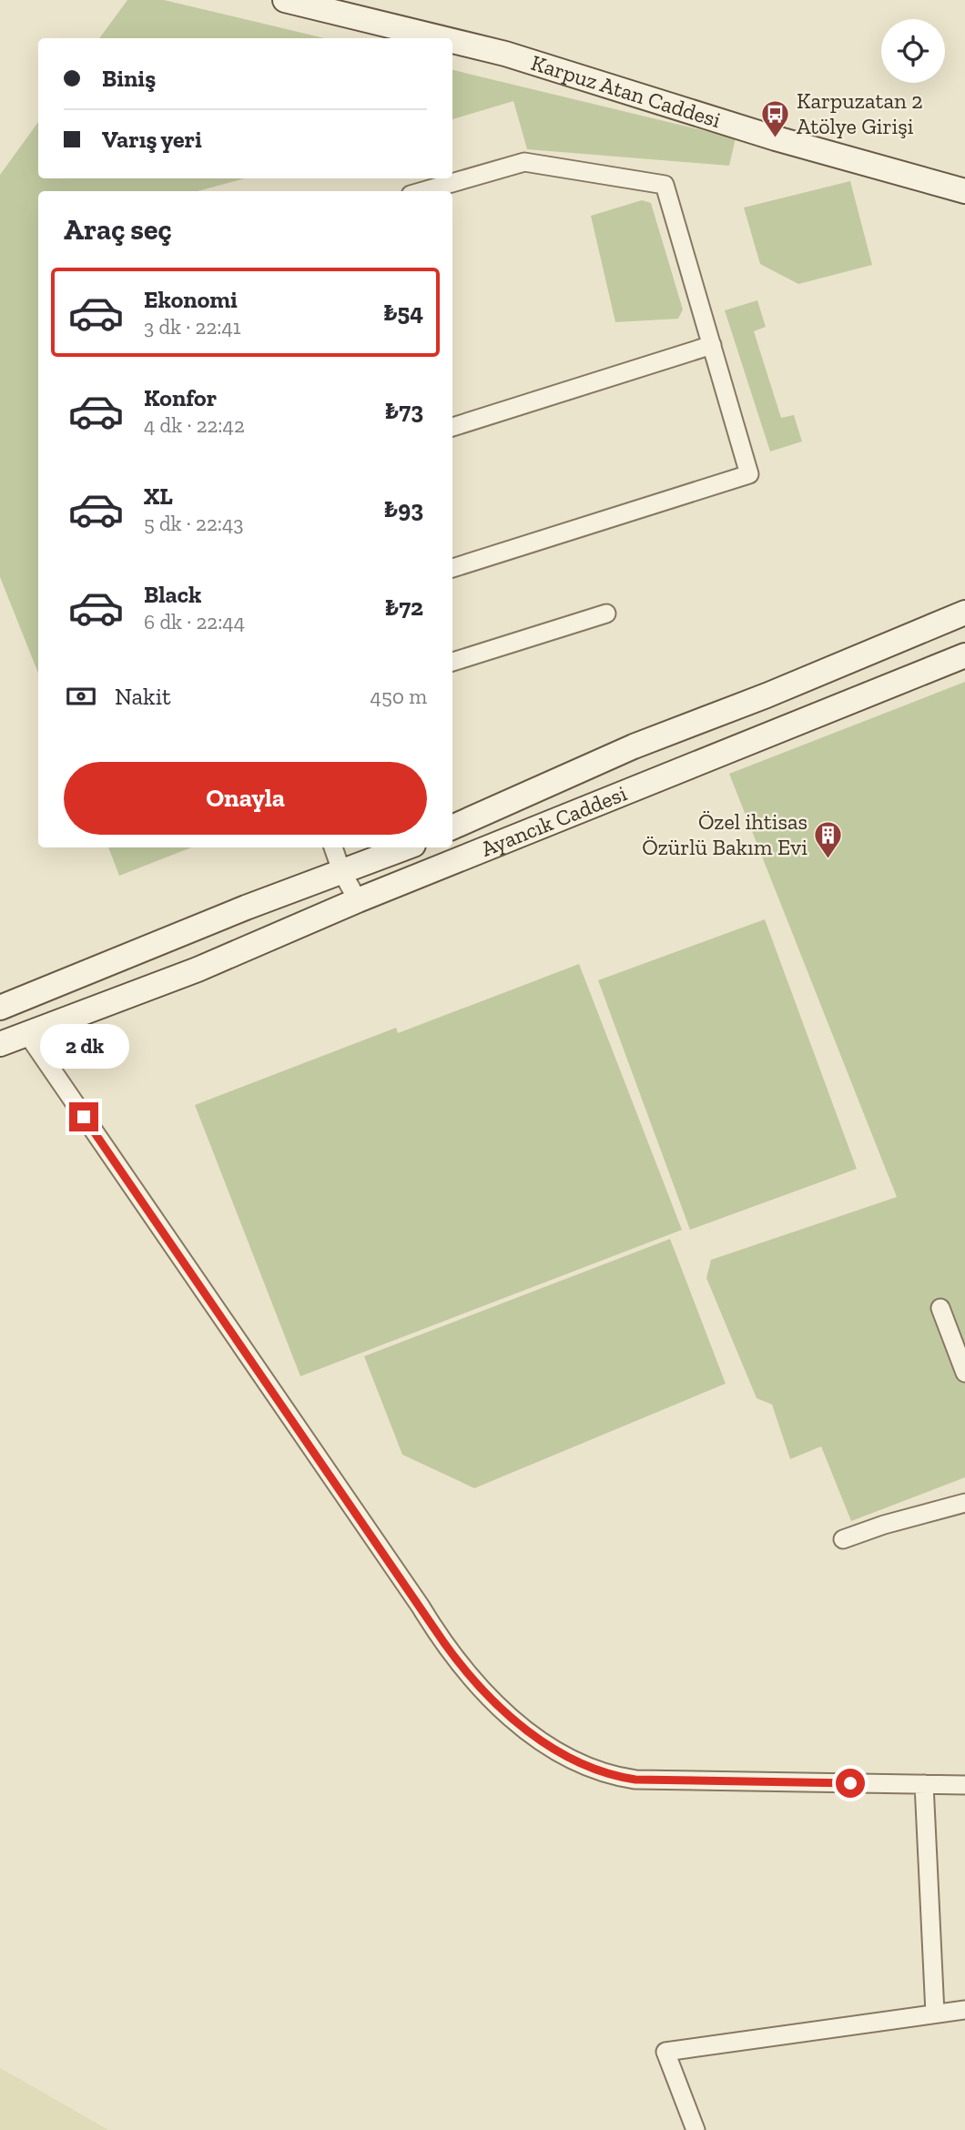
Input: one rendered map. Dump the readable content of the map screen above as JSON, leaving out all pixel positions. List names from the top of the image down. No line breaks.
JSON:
{"streets":{"street":["Karpuz Atan Caddesi","Ayancık Caddesi"]},"places":{"bus stop":["Karpuzatan 2 Atölye Girişi"],"building":["Özel ihtisas Özürlü Bakım Evi"]},"page":{"banner":["Biniş","Varış yeri"],"heading":"Araç seç","list":[{"name":"Ekonomi","note":"3 dk · 22:41","value":"₺54"},{"name":"Konfor","note":"4 dk · 22:42","value":"₺73"},{"name":"XL","note":"5 dk · 22:43","value":"₺93"},{"name":"Black","note":"6 dk · 22:44","value":"₺72"}],"pay":["Nakit","450 m"],"buttons":"Onayla","bubble":"2 dk"}}
